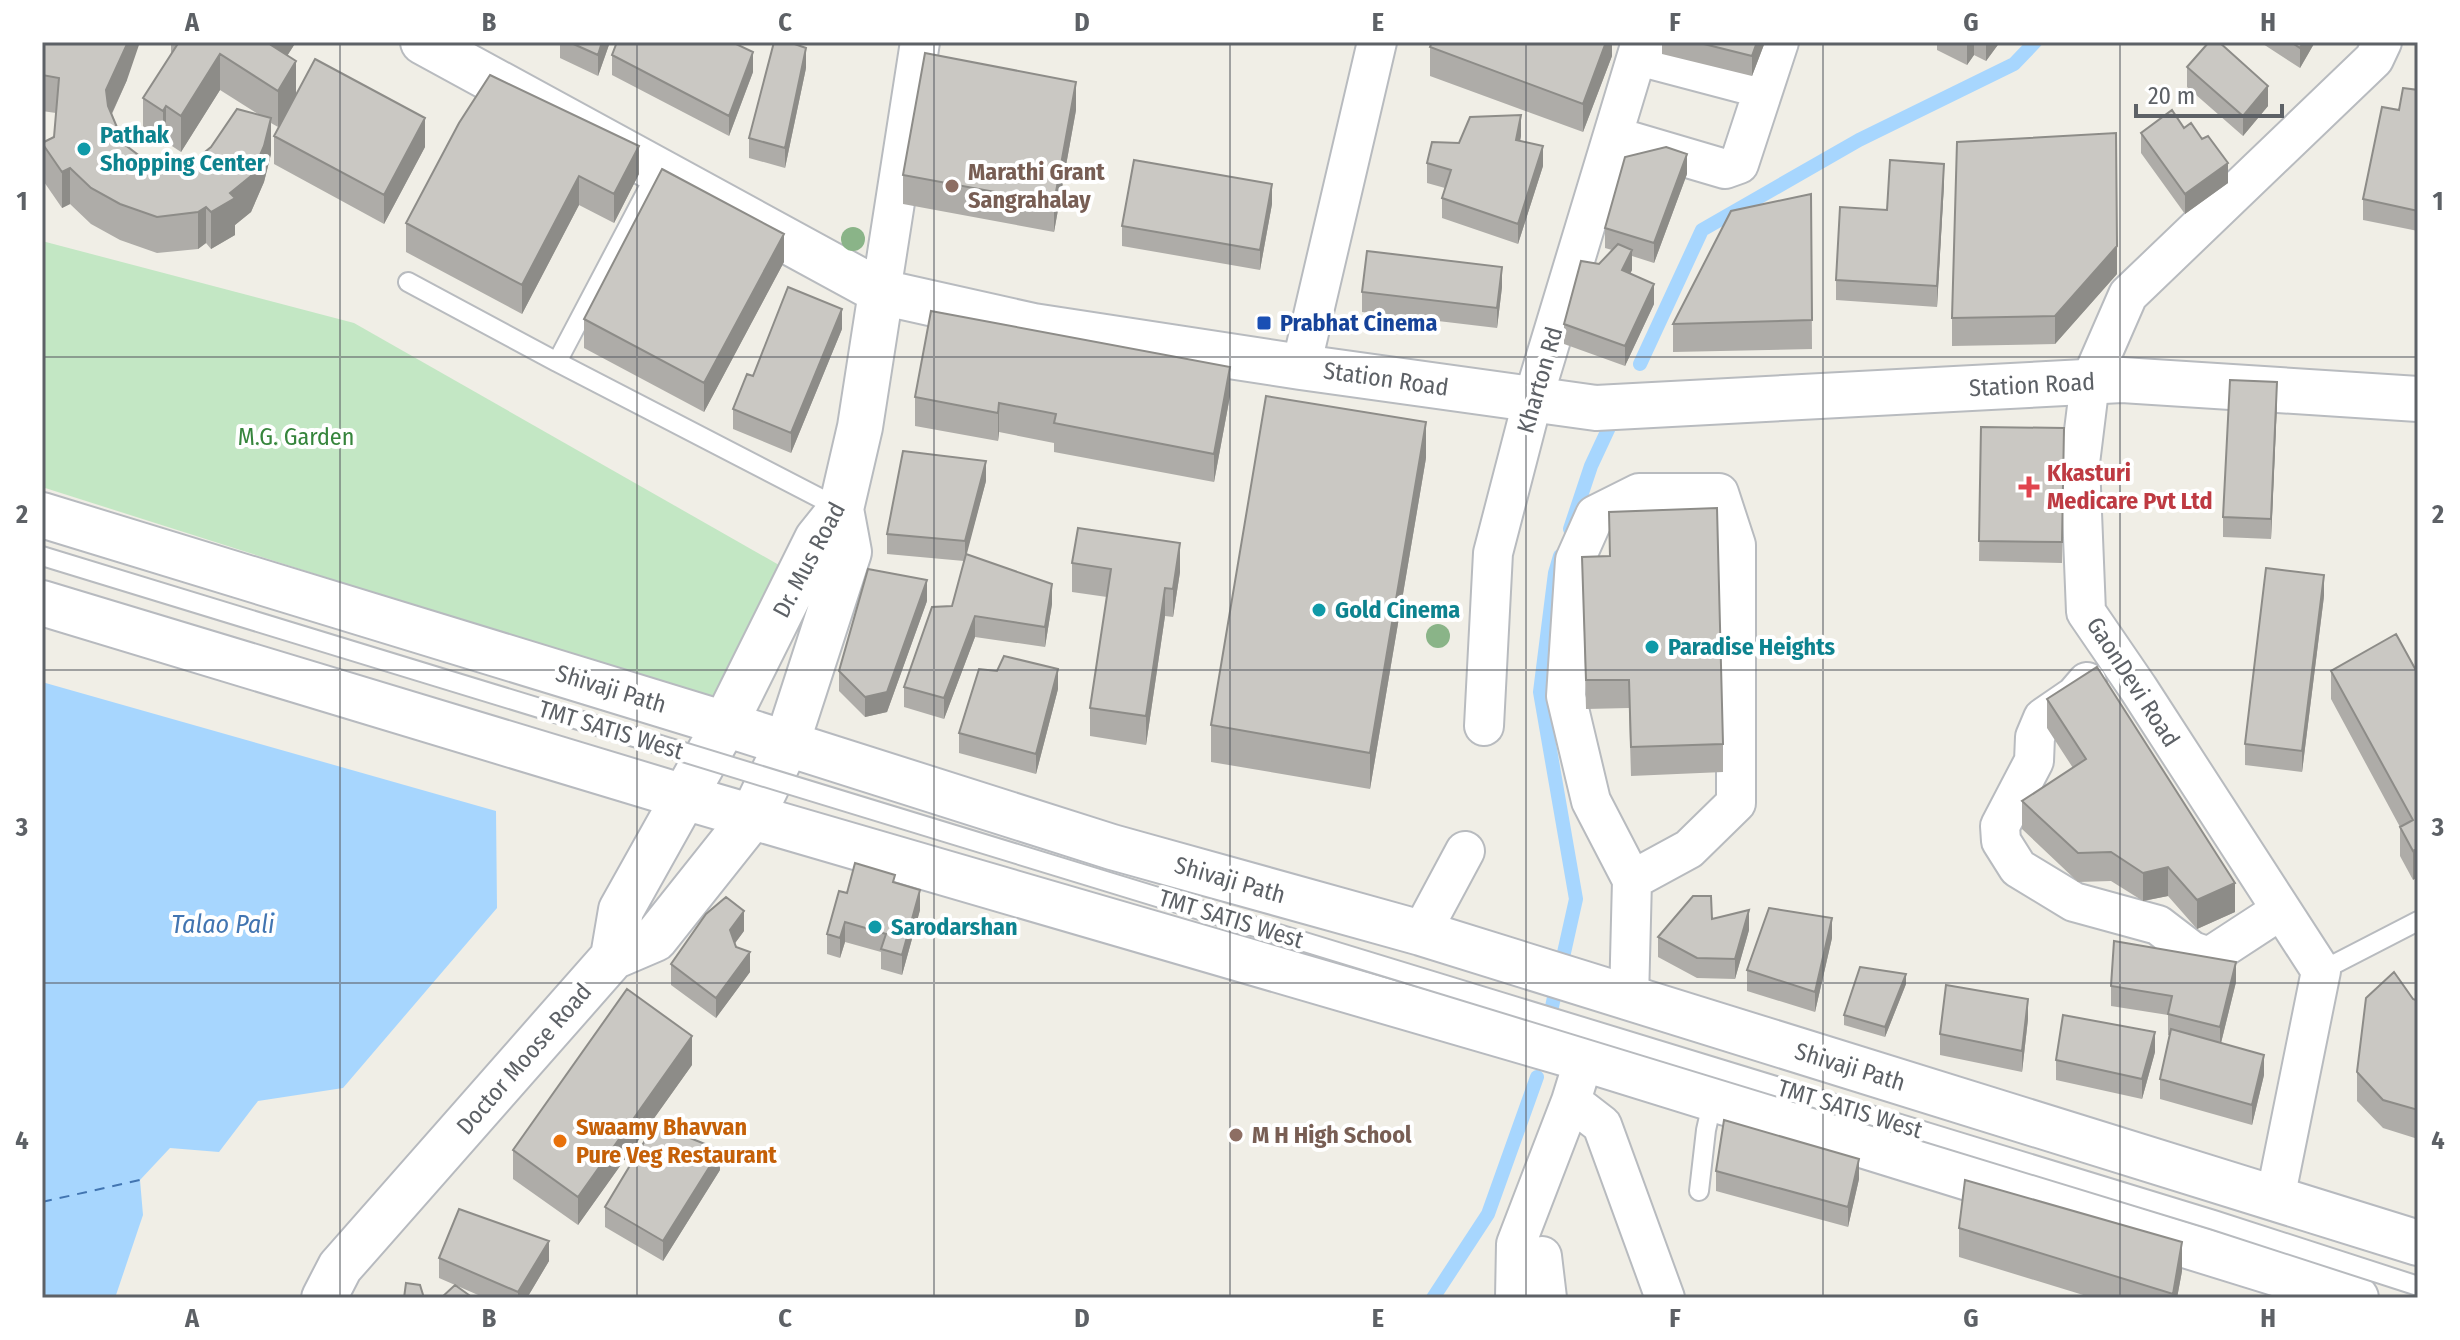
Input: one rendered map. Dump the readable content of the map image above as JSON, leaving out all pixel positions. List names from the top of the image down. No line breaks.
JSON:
{"streets":{"main road":["Station Road","Dr. Mus Road","Shivaji Path","Doctor Moose Road"],"street":["Kharton Rd","GaonDevi Road"],"lane":["TMT SATIS West"]},"crossings":[["Station Road","Kharton Rd"],["Station Road","Dr. Mus Road"],["Station Road","GaonDevi Road"],["Dr. Mus Road","Shivaji Path"]],"water":["Talao Pali"],"parks":["M.G. Garden"],"places":{"other":["Pathak Shopping Center","Marathi Grant Sangrahalay","Gold Cinema","Paradise Heights","Sarodarshan","M H High School","Swaamy Bhavvan Pure Veg Restaurant"],"transit":["Prabhat Cinema"],"health":["Kkasturi Medicare Pvt Ltd"]},"scale_bar":"20 m","grid":{"columns":["A","B","C","D","E","F","G","H"],"rows":["1","2","3","4"]}}
